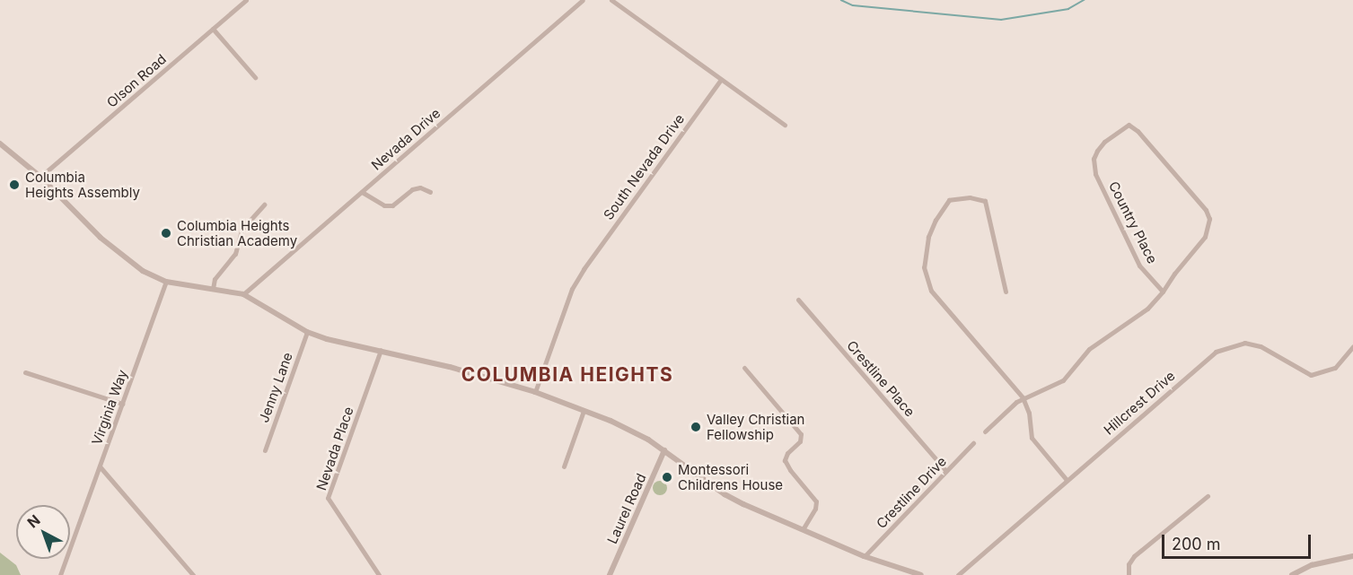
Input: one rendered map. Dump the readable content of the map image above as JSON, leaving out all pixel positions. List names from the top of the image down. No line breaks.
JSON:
{"streets":{"street":["Olson Road","Nevada Drive","South Nevada Drive","Country Place","Crestline Place","Jenny Lane","Hillcrest Drive","Virginia Way","Nevada Place","Crestline Drive","Laurel Road"]},"crossings":[["Crestline Place","Crestline Drive"]],"districts":["COLUMBIA HEIGHTS"],"places":["Columbia Heights Assembly","Columbia Heights Christian Academy","Valley Christian Fellowship","Montessori Childrens House"],"scale_bar":"200 m","north":"top left"}
